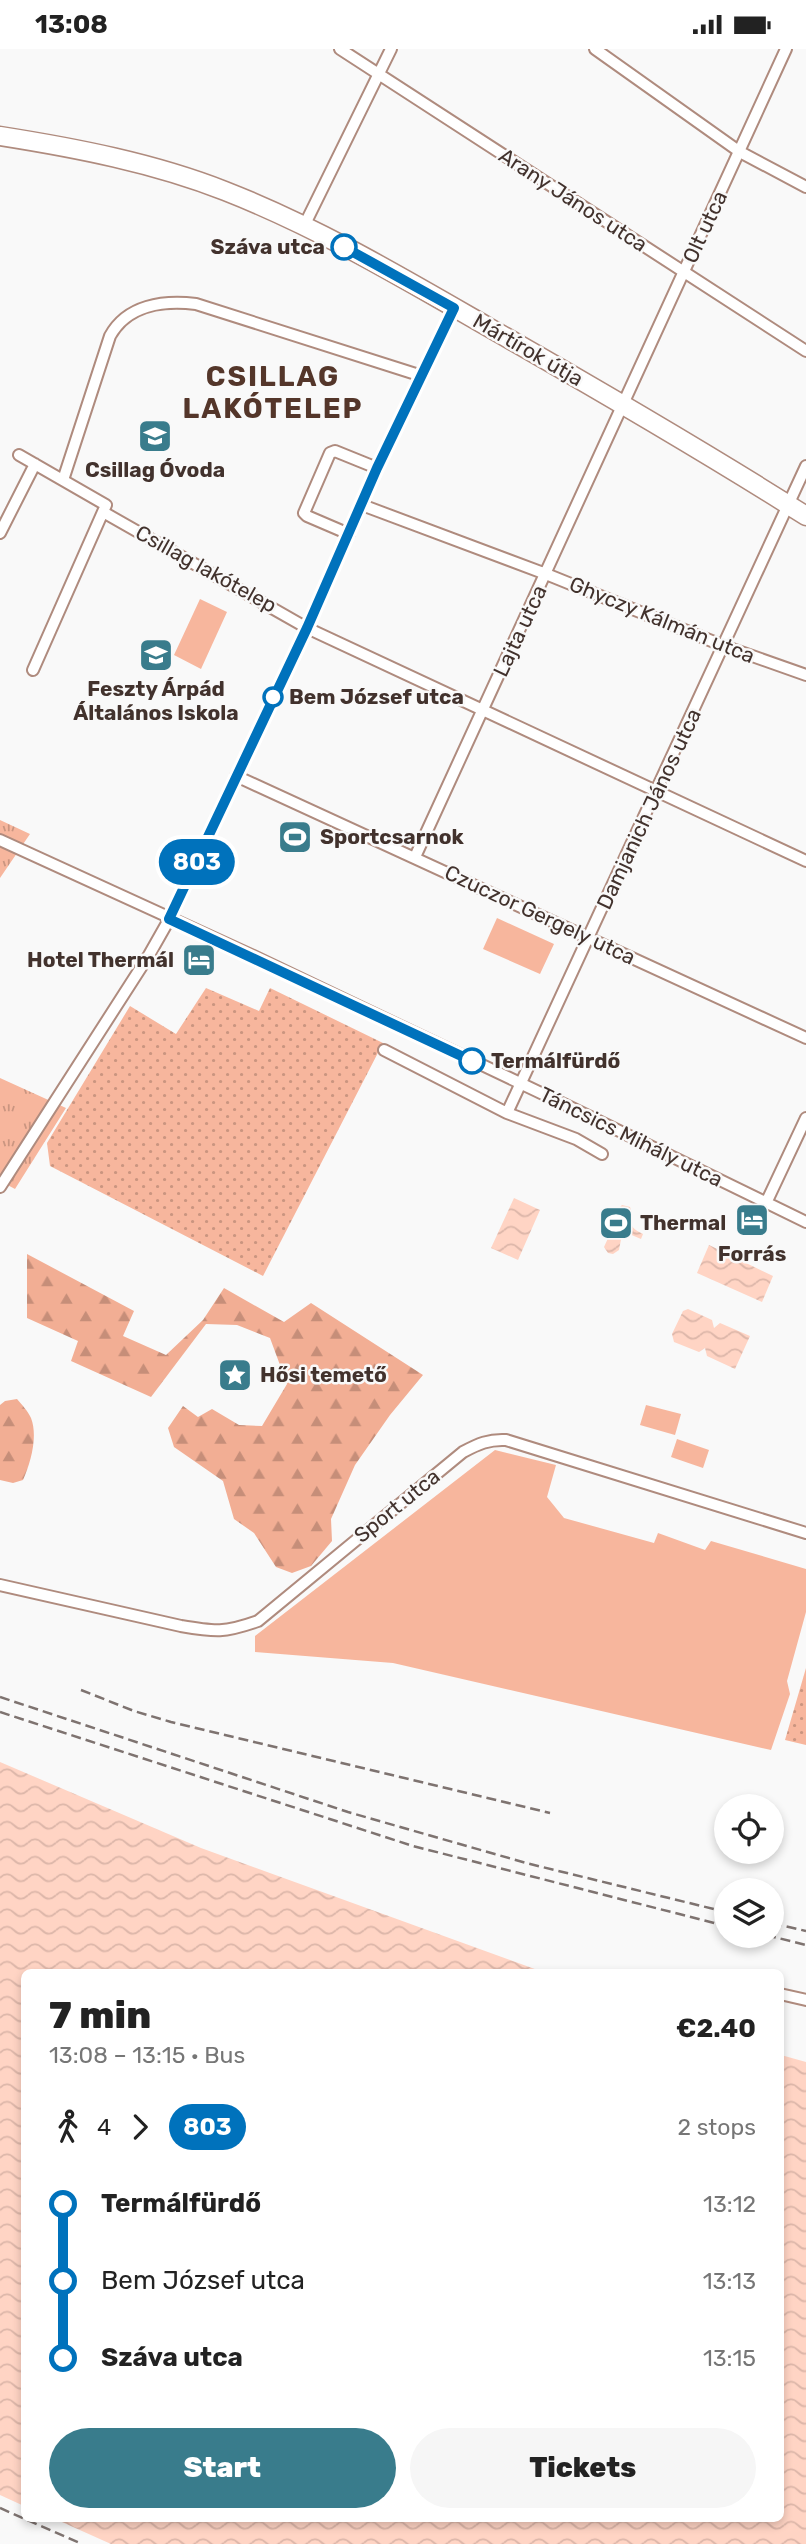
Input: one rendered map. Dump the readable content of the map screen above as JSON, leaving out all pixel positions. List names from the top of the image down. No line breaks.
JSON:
{"streets":{"main road":["Mártírok útja"],"street":["Arany János utca","Olt utca","Csillag lakótelep","Ghyczy Kálmán utca","Lajta utca","Damjanich János utca","Czuczor Gergely utca","Táncsics Mihály utca","Sport utca"]},"crossings":[["Arany János utca","Olt utca"],["Olt utca","Mártírok útja"],["Olt utca","Lajta utca"],["Mártírok útja","Lajta utca"],["Mártírok útja","Damjanich János utca"],["Csillag lakótelep","Lajta utca"],["Csillag lakótelep","Damjanich János utca"],["Ghyczy Kálmán utca","Lajta utca"],["Ghyczy Kálmán utca","Damjanich János utca"],["Lajta utca","Czuczor Gergely utca"],["Damjanich János utca","Czuczor Gergely utca"],["Damjanich János utca","Táncsics Mihály utca"]],"districts":["CSILLAG LAKÓTELEP"],"places":{"other":["Száva utca","Bem József utca","Termálfürdő"],"school or university":["Csillag Óvoda","Feszty Árpád Általános Iskola"],"sports":["Sportcsarnok","Thermal"],"hotel":["Hotel Thermál","Forrás"],"place":["Hősi temető"]},"lines":["bus line 803"],"page":{"status":"13:08","on_map":"803","heading":["7 min","13:08 – 13:15 · Bus","€2.40"],"legs":["4","803","2 stops"],"list":[{"name":"Termálfürdő","value":"13:12"},{"name":"Bem József utca","value":"13:13"},{"name":"Száva utca","value":"13:15"}],"buttons":["Start","Tickets"]}}
